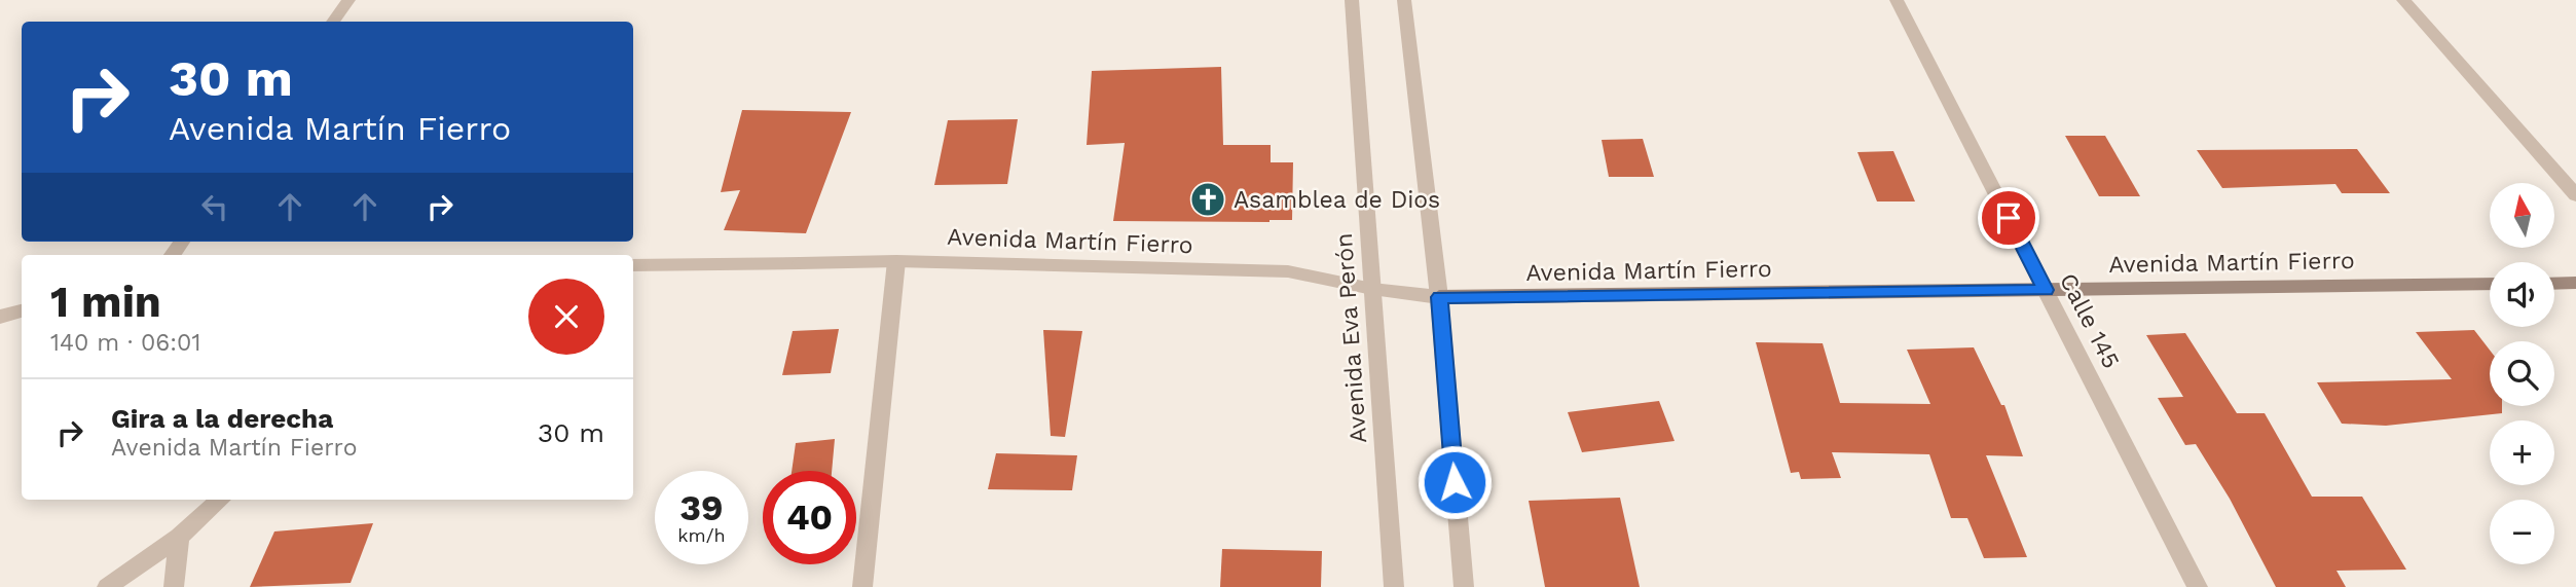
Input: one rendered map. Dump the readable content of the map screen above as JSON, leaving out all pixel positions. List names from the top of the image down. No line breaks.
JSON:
{"streets":{"main road":["Avenida Martín Fierro"],"street":["Calle 145","Avenida Eva Perón"]},"crossings":[["Avenida Martín Fierro","Calle 145"],["Avenida Martín Fierro","Avenida Eva Perón"]],"places":{"church":["Asamblea de Dios"]},"north":"top","page":{"turn":["30 m","Avenida Martín Fierro"],"map_buttons":["+","−"],"heading":["1 min","140 m · 06:01"],"list":[{"name":"Gira a la derecha","note":"Avenida Martín Fierro","value":"30 m"}],"speed":"39 km/h","limit":"40"}}
